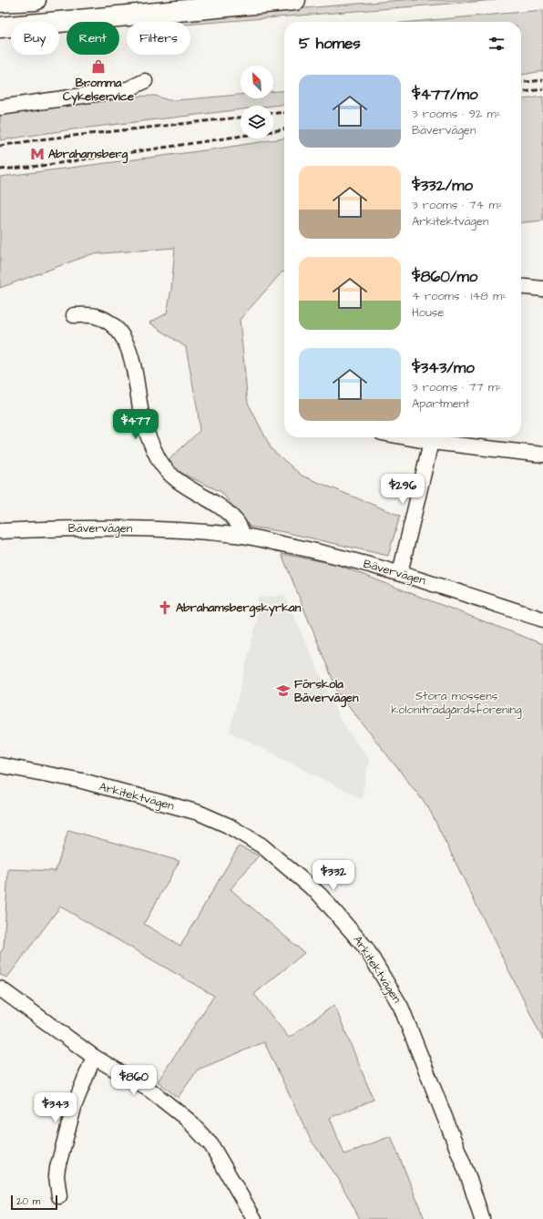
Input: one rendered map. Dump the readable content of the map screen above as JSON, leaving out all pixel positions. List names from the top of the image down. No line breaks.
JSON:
{"streets":{"street":["Bävervägen","Arkitektvägen"]},"parks":["Stora mossens koloniträdgårdsförening"],"places":{"shop":["Bromma Cykelservice"],"metro station":["Abrahamsberg"],"church":["Abrahamsbergskyrkan"],"school or university":["Förskola Bävervägen"]},"scale_bar":"20 m","north":"top left","page":{"chip":["Buy","Rent","Filters"],"heading":"5 homes","list":[{"name":"$477/mo","note":"3 rooms · 92 m² · Bävervägen"},{"name":"$332/mo","note":"3 rooms · 74 m² · Arkitektvägen"},{"name":"$860/mo","note":"4 rooms · 148 m² · House"},{"name":"$343/mo","note":"3 rooms · 77 m² · Apartment"}],"price":["$477","$296","$332","$860","$343"],"scale":"20 m"}}
